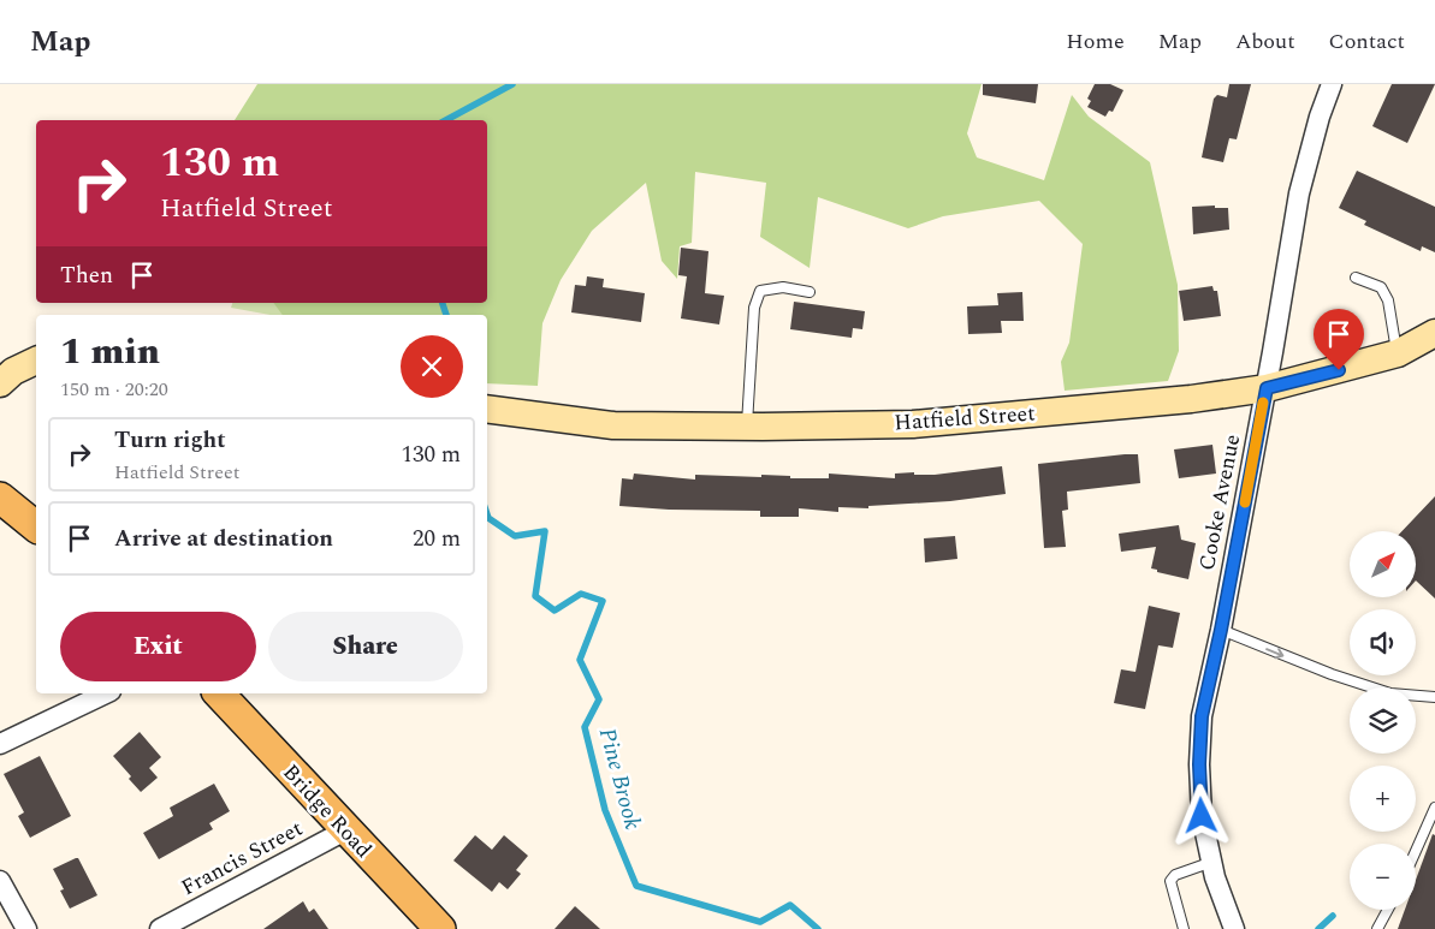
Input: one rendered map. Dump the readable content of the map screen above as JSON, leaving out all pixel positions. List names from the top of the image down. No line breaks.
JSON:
{"streets":{"main road":["Bridge Road"],"street":["Hatfield Street","Cooke Avenue","Francis Street"]},"crossings":[["Hatfield Street","Cooke Avenue"],["Bridge Road","Francis Street"]],"water":["Pine Brook"],"north":"top right","page":{"header":"Map","nav":["Home","Map","About","Contact"],"turn":["130 m","Hatfield Street"],"then":"Then","heading":["1 min","150 m · 20:20"],"list":[{"name":"Turn right","note":"Hatfield Street","value":"130 m"},{"name":"Arrive at destination","value":"20 m"}],"map_buttons":["+","−"],"buttons":["Exit","Share"]}}
